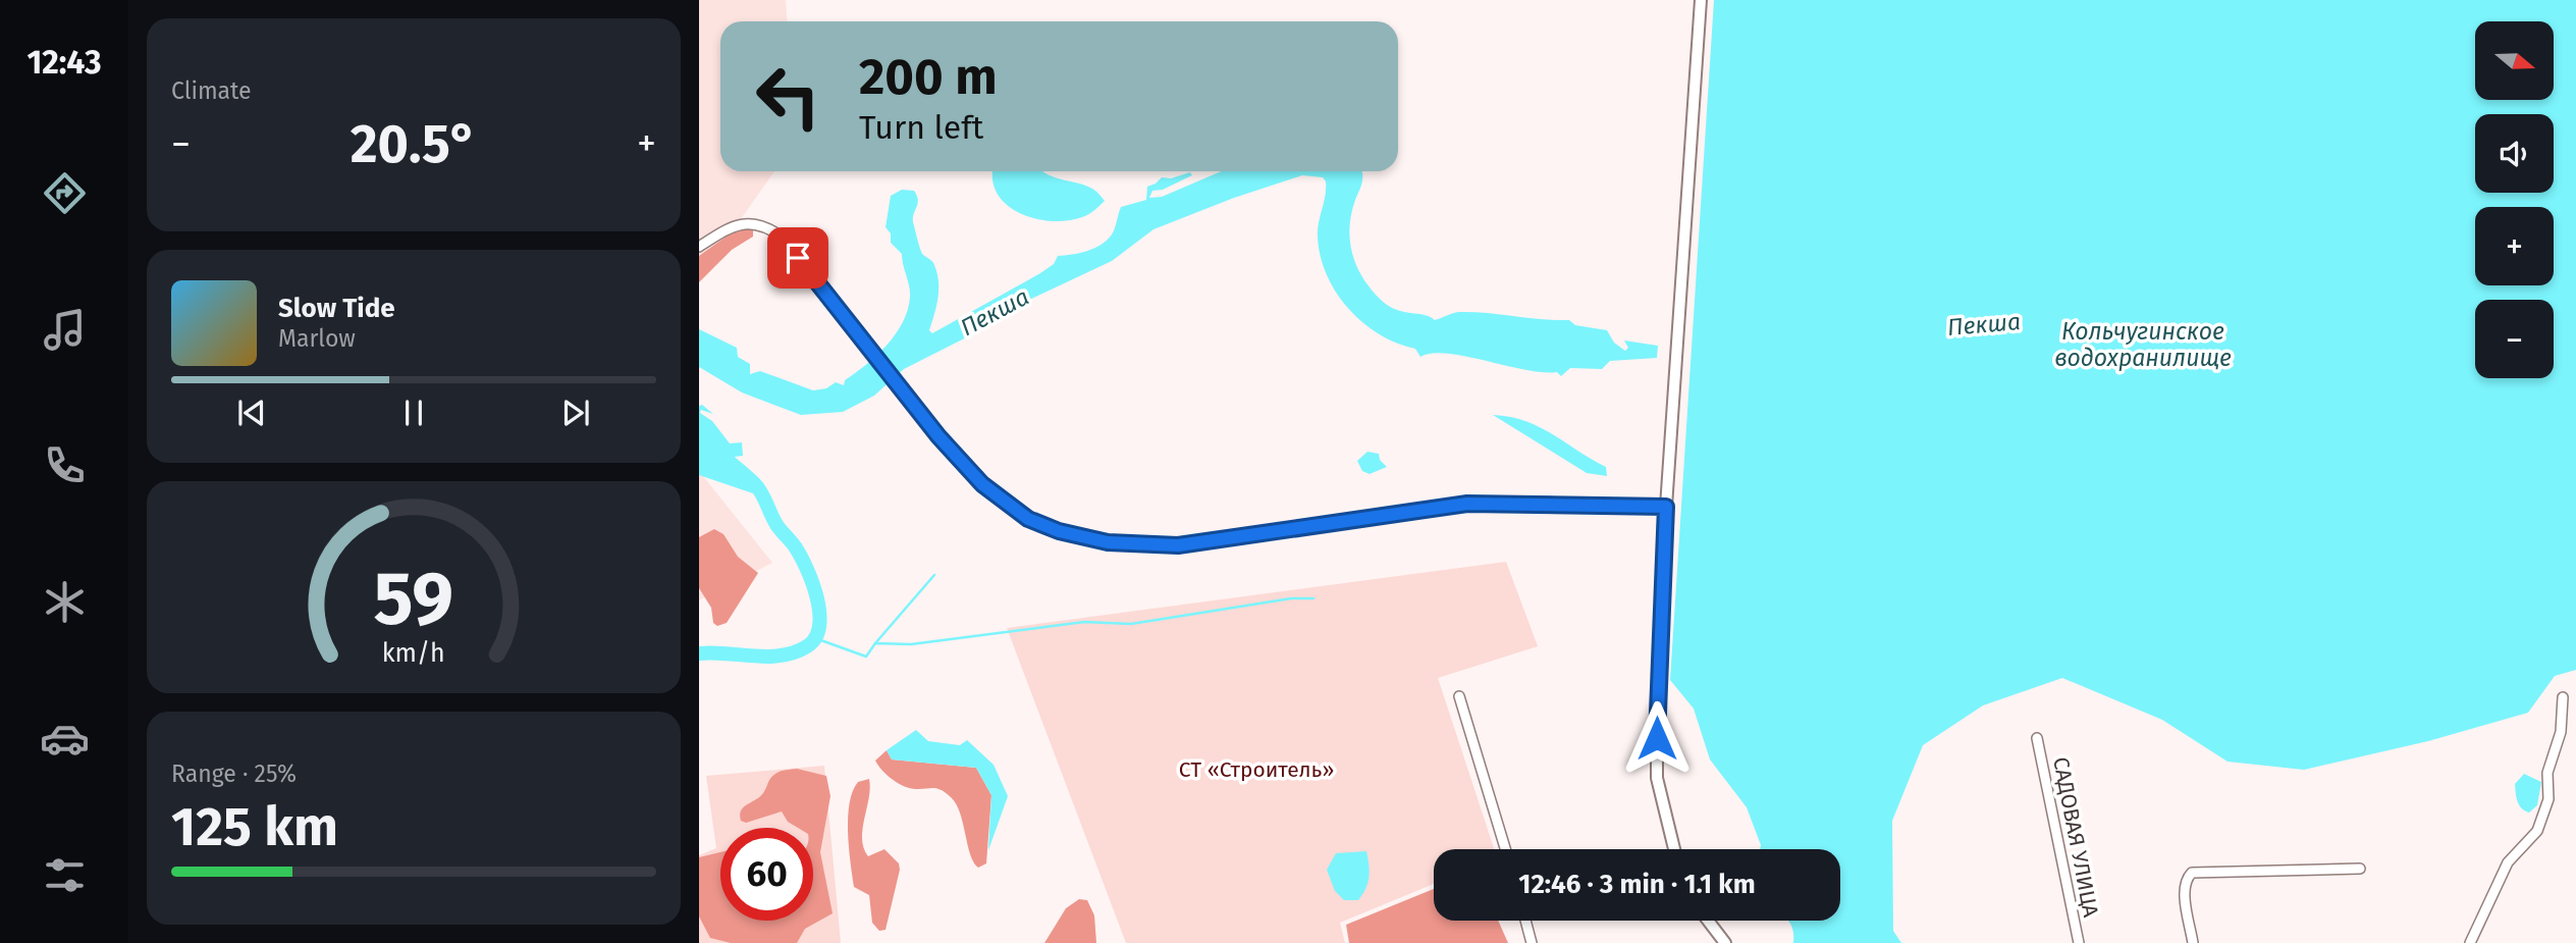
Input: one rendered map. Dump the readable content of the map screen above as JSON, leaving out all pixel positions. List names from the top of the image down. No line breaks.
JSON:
{"streets":{"street":["САДОВАЯ УЛИЦА"]},"water":["Пекша","Кольчугинское водохранилище"],"parks":["СТ «Строитель»"],"north":"right","page":{"tabs":"12:43","tile":["Climate",["Range · 25%","125 km"]],"map_buttons":["+","−"],"turn":["200 m","Turn left"],"heat":["−","20.5°","+"],"song":["Slow Tide","Marlow"],"limit":"60","trip":"12:46 · 3 min · 1.1 km","gauge":["59","km/h"]}}
